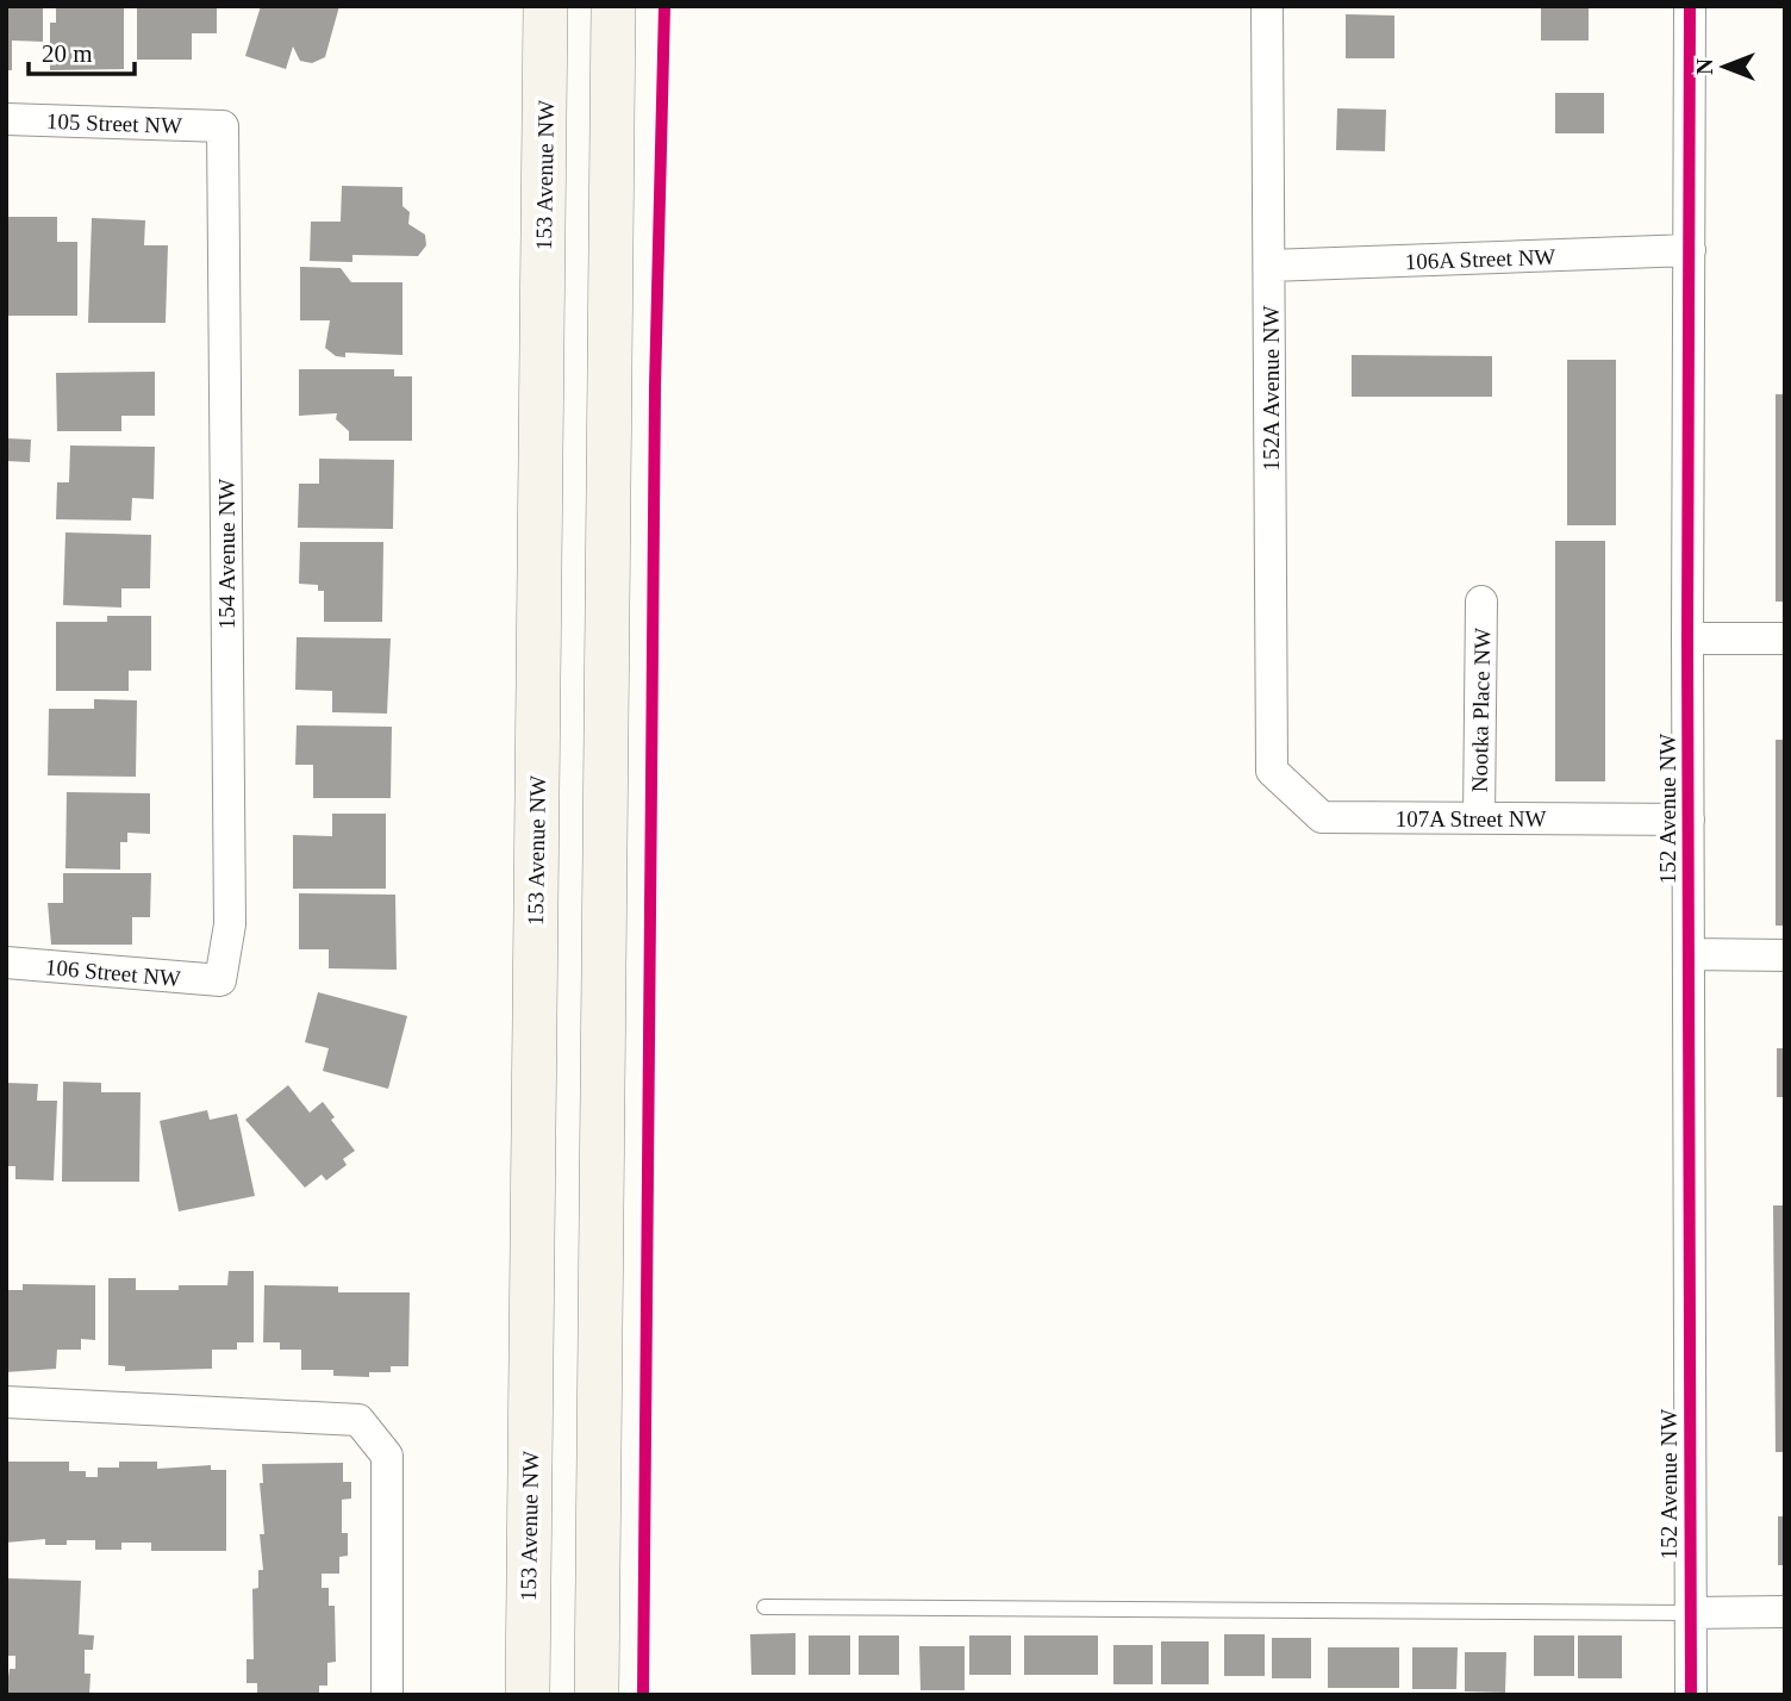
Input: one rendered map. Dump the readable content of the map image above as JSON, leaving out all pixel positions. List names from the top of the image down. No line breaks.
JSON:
{"streets":{"main road":["153 Avenue NW"],"street":["105 Street NW","106A Street NW","152A Avenue NW","154 Avenue NW","Nootka Place NW","152 Avenue NW","107A Street NW","106 Street NW"]},"crossings":[["105 Street NW","154 Avenue NW"],["106A Street NW","152A Avenue NW"],["106A Street NW","152 Avenue NW"],["152A Avenue NW","107A Street NW"],["154 Avenue NW","106 Street NW"],["Nootka Place NW","107A Street NW"],["152 Avenue NW","107A Street NW"]],"scale_bar":"20 m","north":"left"}
